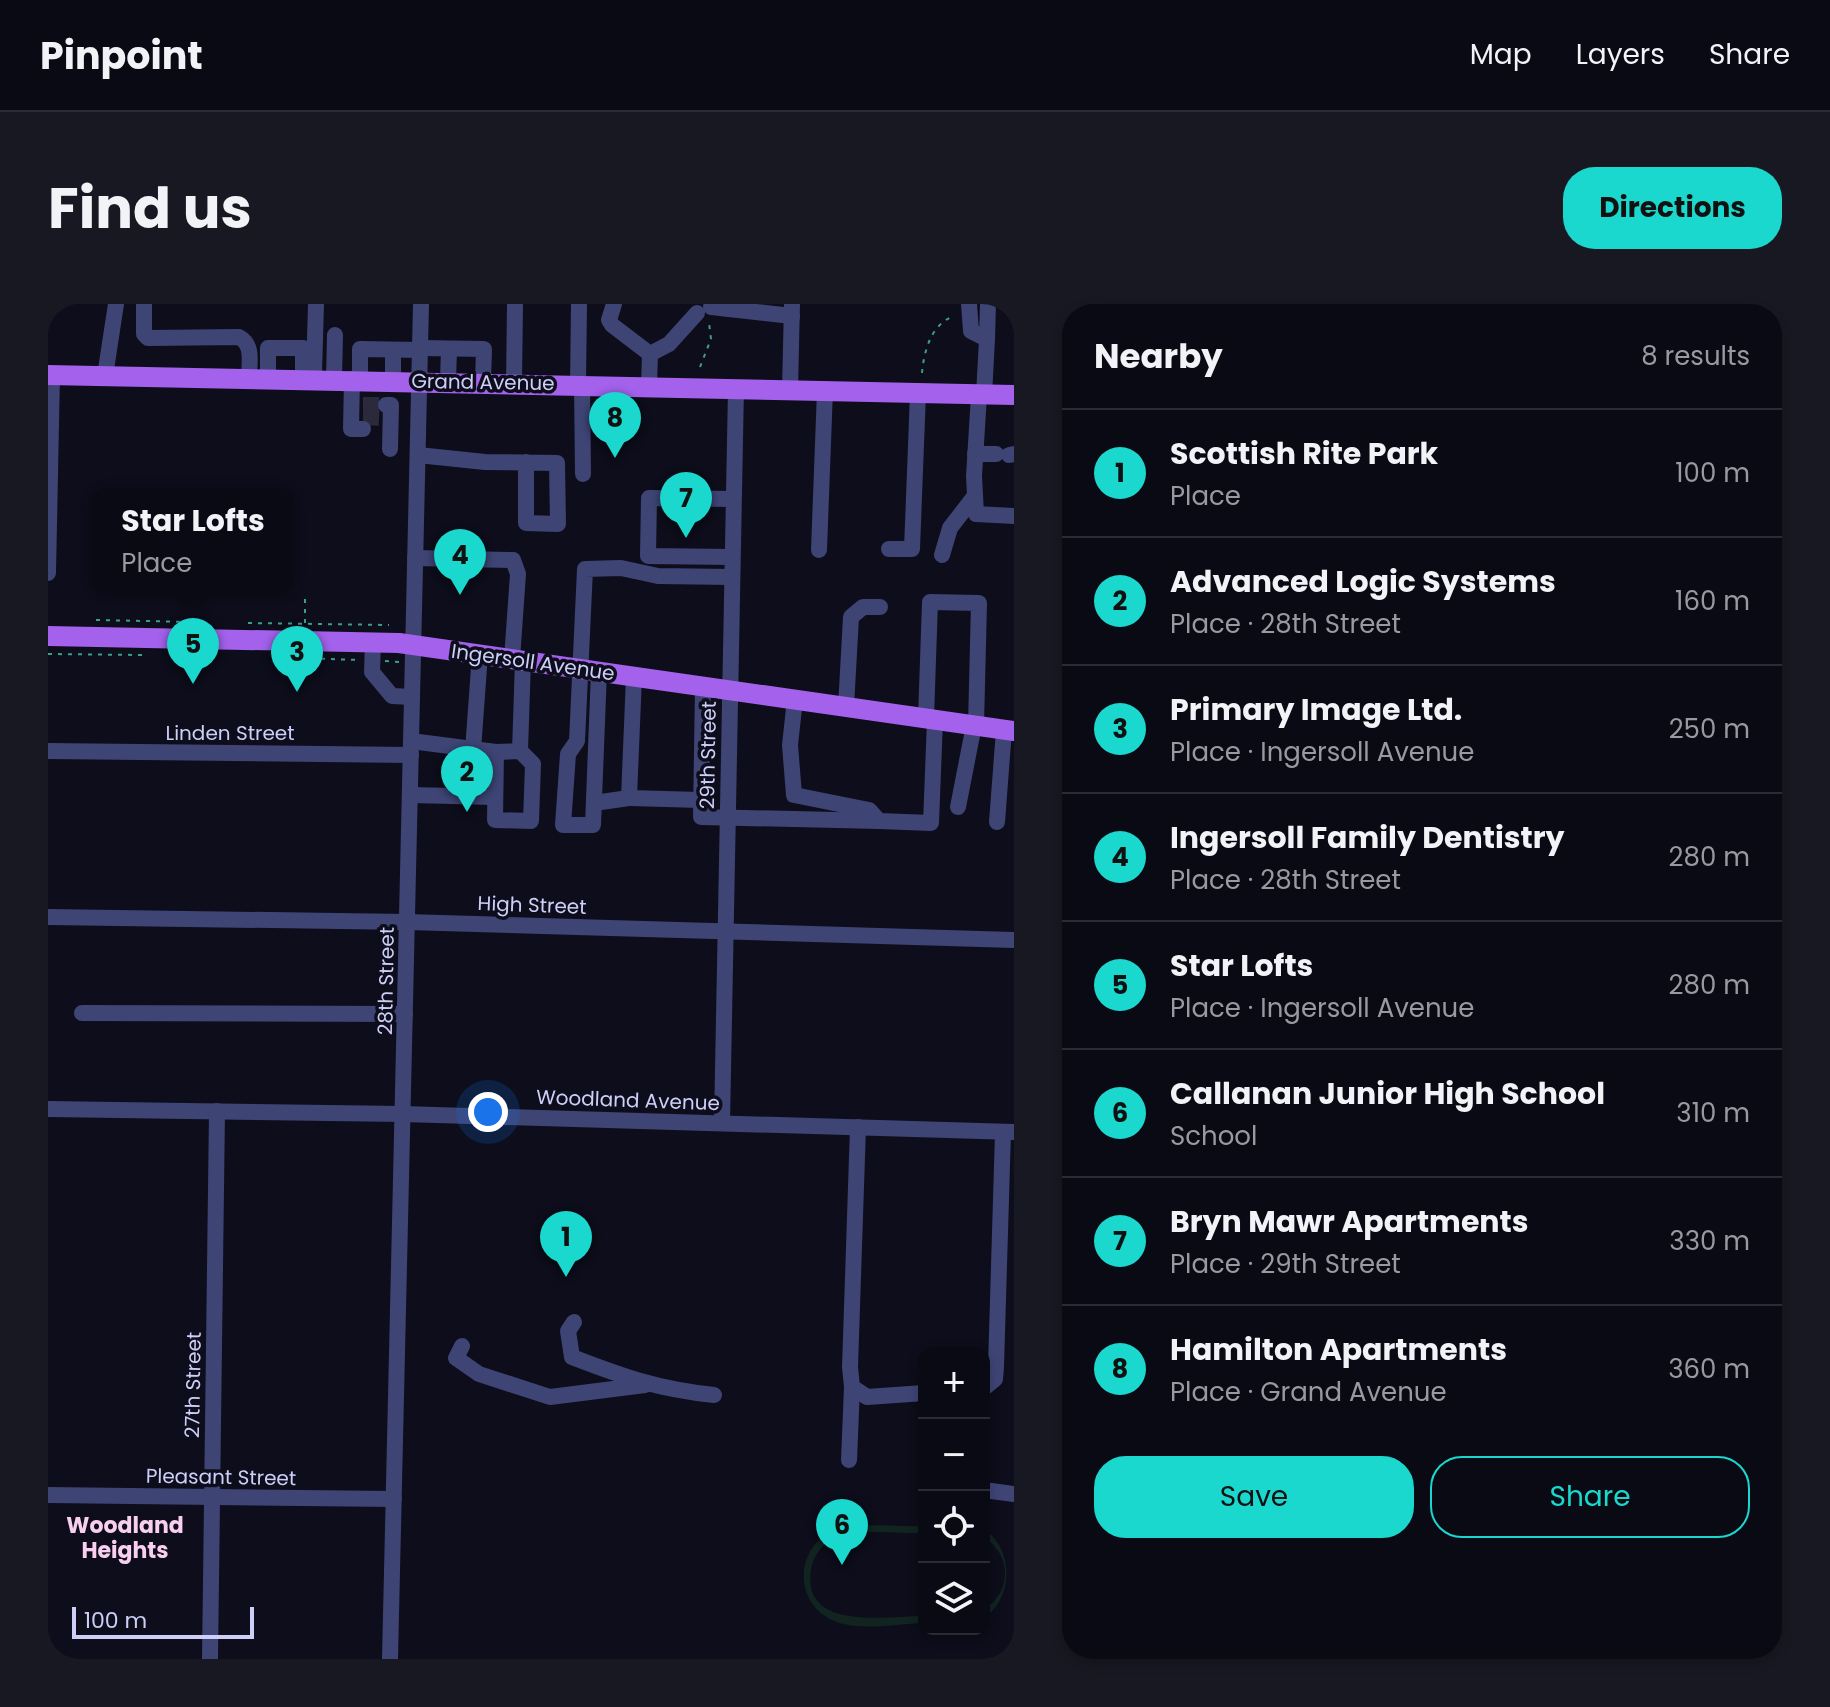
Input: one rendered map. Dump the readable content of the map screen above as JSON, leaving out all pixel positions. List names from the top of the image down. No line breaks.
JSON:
{"streets":{"main road":["Grand Avenue","Ingersoll Avenue"],"street":["Linden Street","29th Street","High Street","28th Street","Woodland Avenue","27th Street","Pleasant Street"]},"crossings":[["Grand Avenue","29th Street"],["Grand Avenue","28th Street"],["Ingersoll Avenue","29th Street"],["Ingersoll Avenue","28th Street"],["Linden Street","28th Street"],["29th Street","High Street"],["29th Street","Woodland Avenue"],["High Street","28th Street"],["28th Street","Woodland Avenue"],["28th Street","Pleasant Street"],["Woodland Avenue","27th Street"],["27th Street","Pleasant Street"]],"districts":["Woodland Heights"],"scale_bar":"100 m","page":{"header":"Pinpoint","nav":["Map","Layers","Share"],"title":"Find us","buttons":["Directions",["Save","Share"]],"heading":["Nearby","8 results"],"pins":["8","7","4","5","3","2","1","6"],"list":[{"mark":"1","name":"Scottish Rite Park","note":"Place","value":"100 m"},{"mark":"2","name":"Advanced Logic Systems","note":"Place · 28th Street","value":"160 m"},{"mark":"3","name":"Primary Image Ltd.","note":"Place · Ingersoll Avenue","value":"250 m"},{"mark":"4","name":"Ingersoll Family Dentistry","note":"Place · 28th Street","value":"280 m"},{"mark":"5","name":"Star Lofts","note":"Place · Ingersoll Avenue","value":"280 m"},{"mark":"6","name":"Callanan Junior High School","note":"School","value":"310 m"},{"mark":"7","name":"Bryn Mawr Apartments","note":"Place · 29th Street","value":"330 m"},{"mark":"8","name":"Hamilton Apartments","note":"Place · Grand Avenue","value":"360 m"}],"popup":["Star Lofts","Place"],"map_buttons":["+","−"],"scale":"100 m"}}
